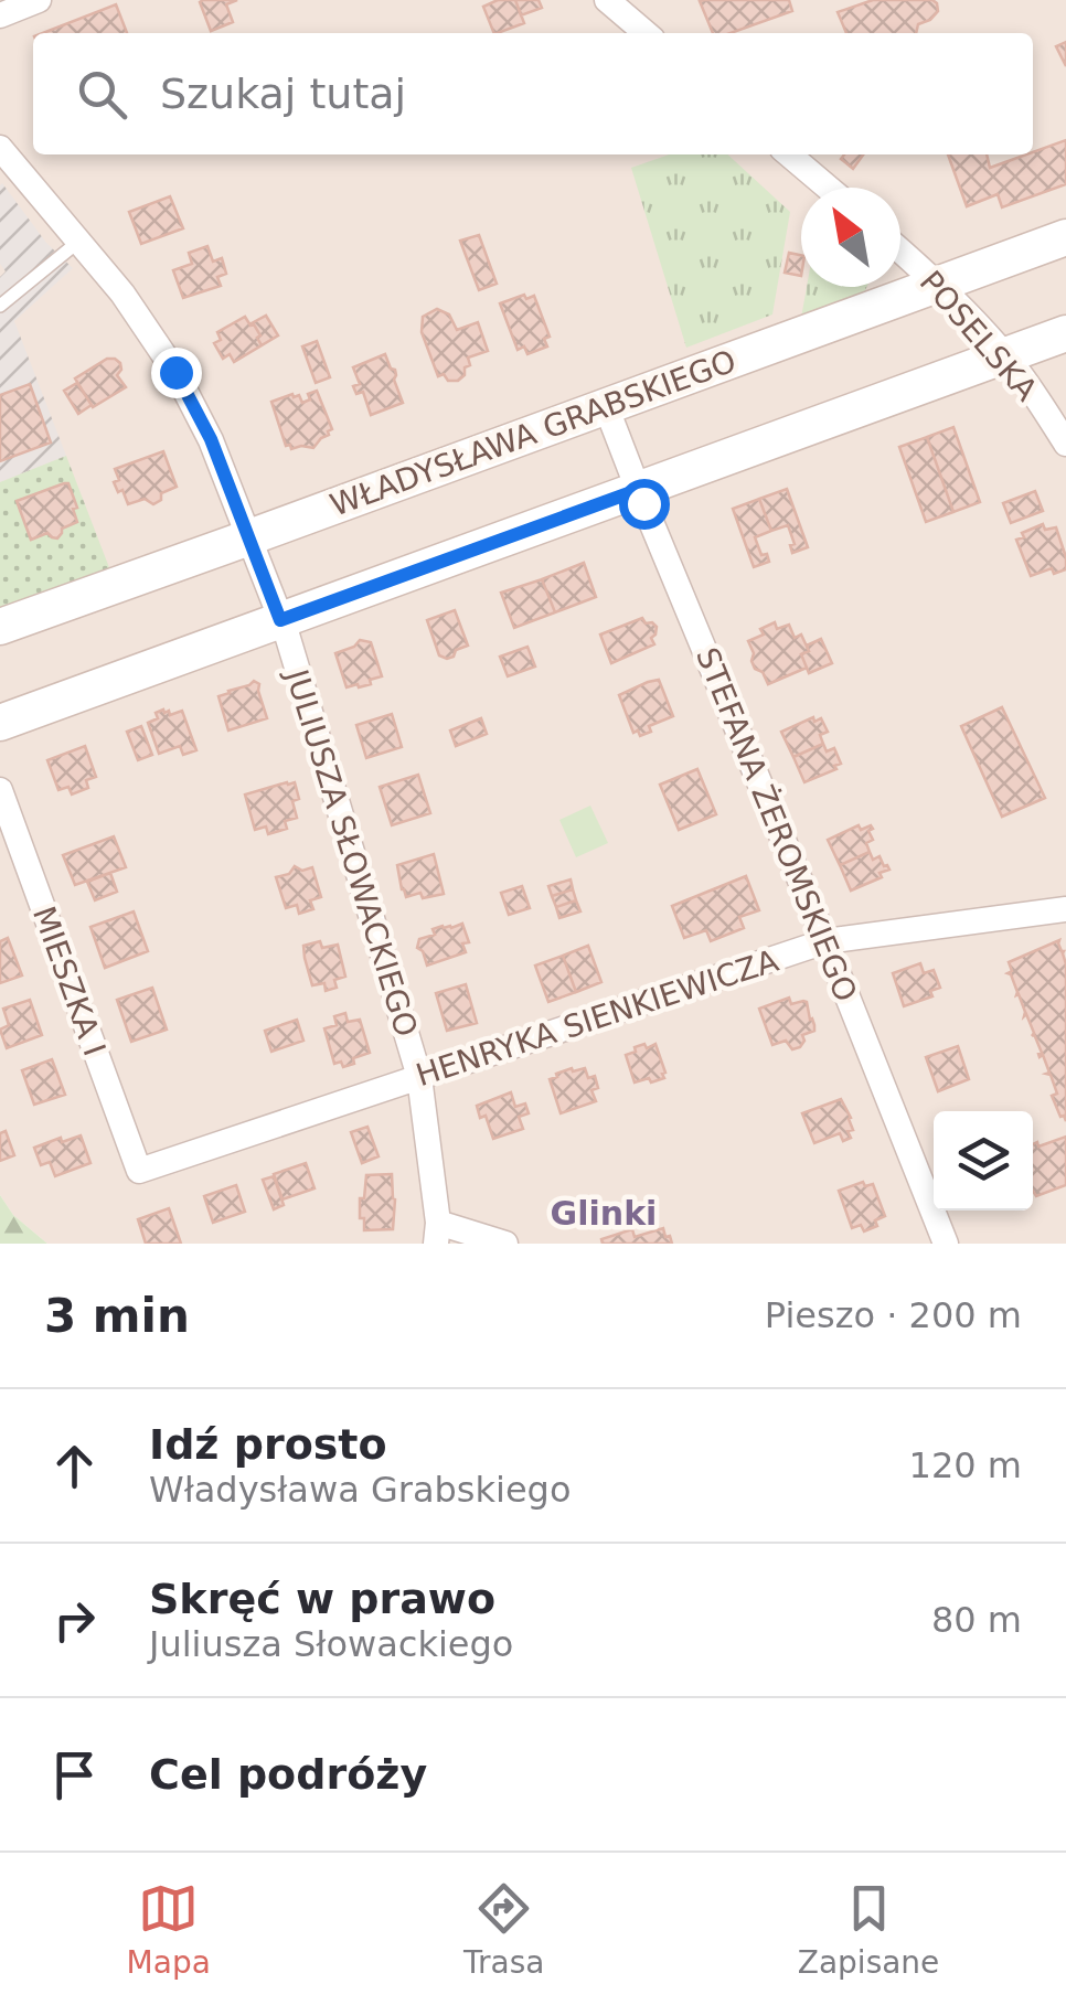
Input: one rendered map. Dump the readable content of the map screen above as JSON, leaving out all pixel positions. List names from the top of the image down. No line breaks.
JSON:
{"streets":{"street":["POSELSKA","WŁADYSŁAWA GRABSKIEGO","STEFANA ŻEROMSKIEGO","JULIUSZA SŁOWACKIEGO","MIESZKA I","HENRYKA SIENKIEWICZA"]},"crossings":[["POSELSKA","WŁADYSŁAWA GRABSKIEGO"],["WŁADYSŁAWA GRABSKIEGO","STEFANA ŻEROMSKIEGO"],["WŁADYSŁAWA GRABSKIEGO","JULIUSZA SŁOWACKIEGO"],["STEFANA ŻEROMSKIEGO","HENRYKA SIENKIEWICZA"],["JULIUSZA SŁOWACKIEGO","HENRYKA SIENKIEWICZA"],["MIESZKA I","HENRYKA SIENKIEWICZA"]],"districts":["Glinki"],"north":"top left","page":{"search":"Szukaj tutaj","heading":["3 min","Pieszo · 200 m"],"list":[["Idź prosto","Władysława Grabskiego","120 m"],["Skręć w prawo","Juliusza Słowackiego","80 m"],"Cel podróży"],"nav":["Mapa","Trasa","Zapisane"]}}
